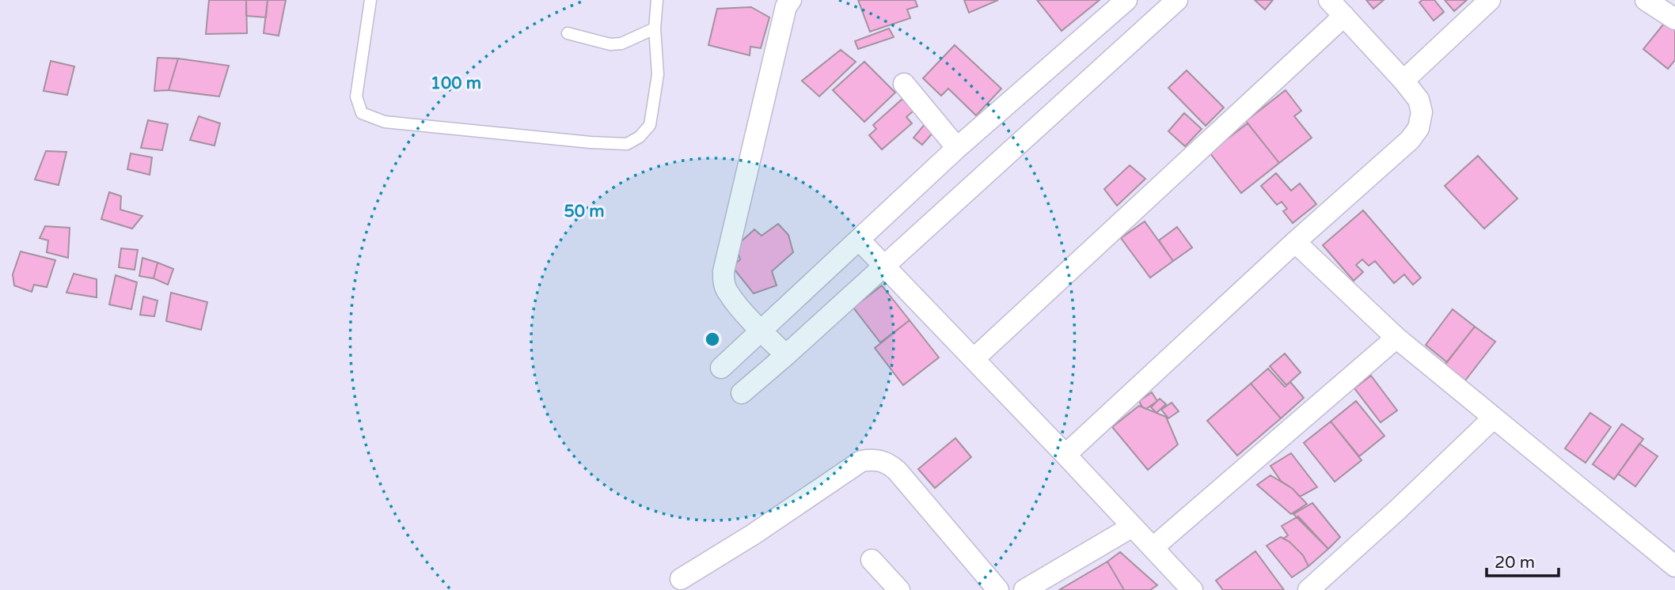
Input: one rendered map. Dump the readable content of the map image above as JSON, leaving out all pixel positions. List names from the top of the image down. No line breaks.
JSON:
{"scale_bar":"20 m","rings":["100 m","50 m"]}
